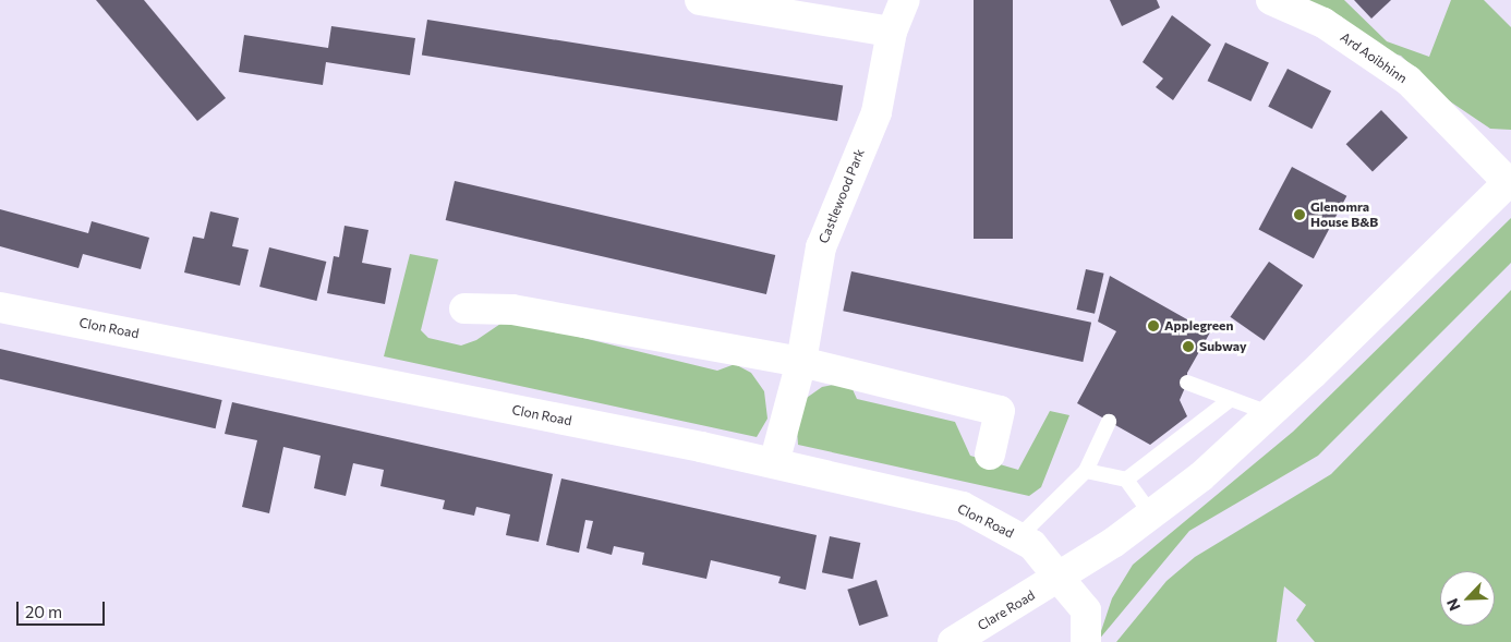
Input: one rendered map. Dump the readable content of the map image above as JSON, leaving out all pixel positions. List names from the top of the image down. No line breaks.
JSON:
{"streets":{"main road":["Ard Aoibhinn","Castlewood Park","Clon Road","Clare Road"]},"crossings":[["Ard Aoibhinn","Clare Road"],["Castlewood Park","Clon Road"],["Clon Road","Clare Road"]],"places":["Glenomra House B&B","Applegreen","Subway"],"scale_bar":"20 m","north":"bottom left"}
